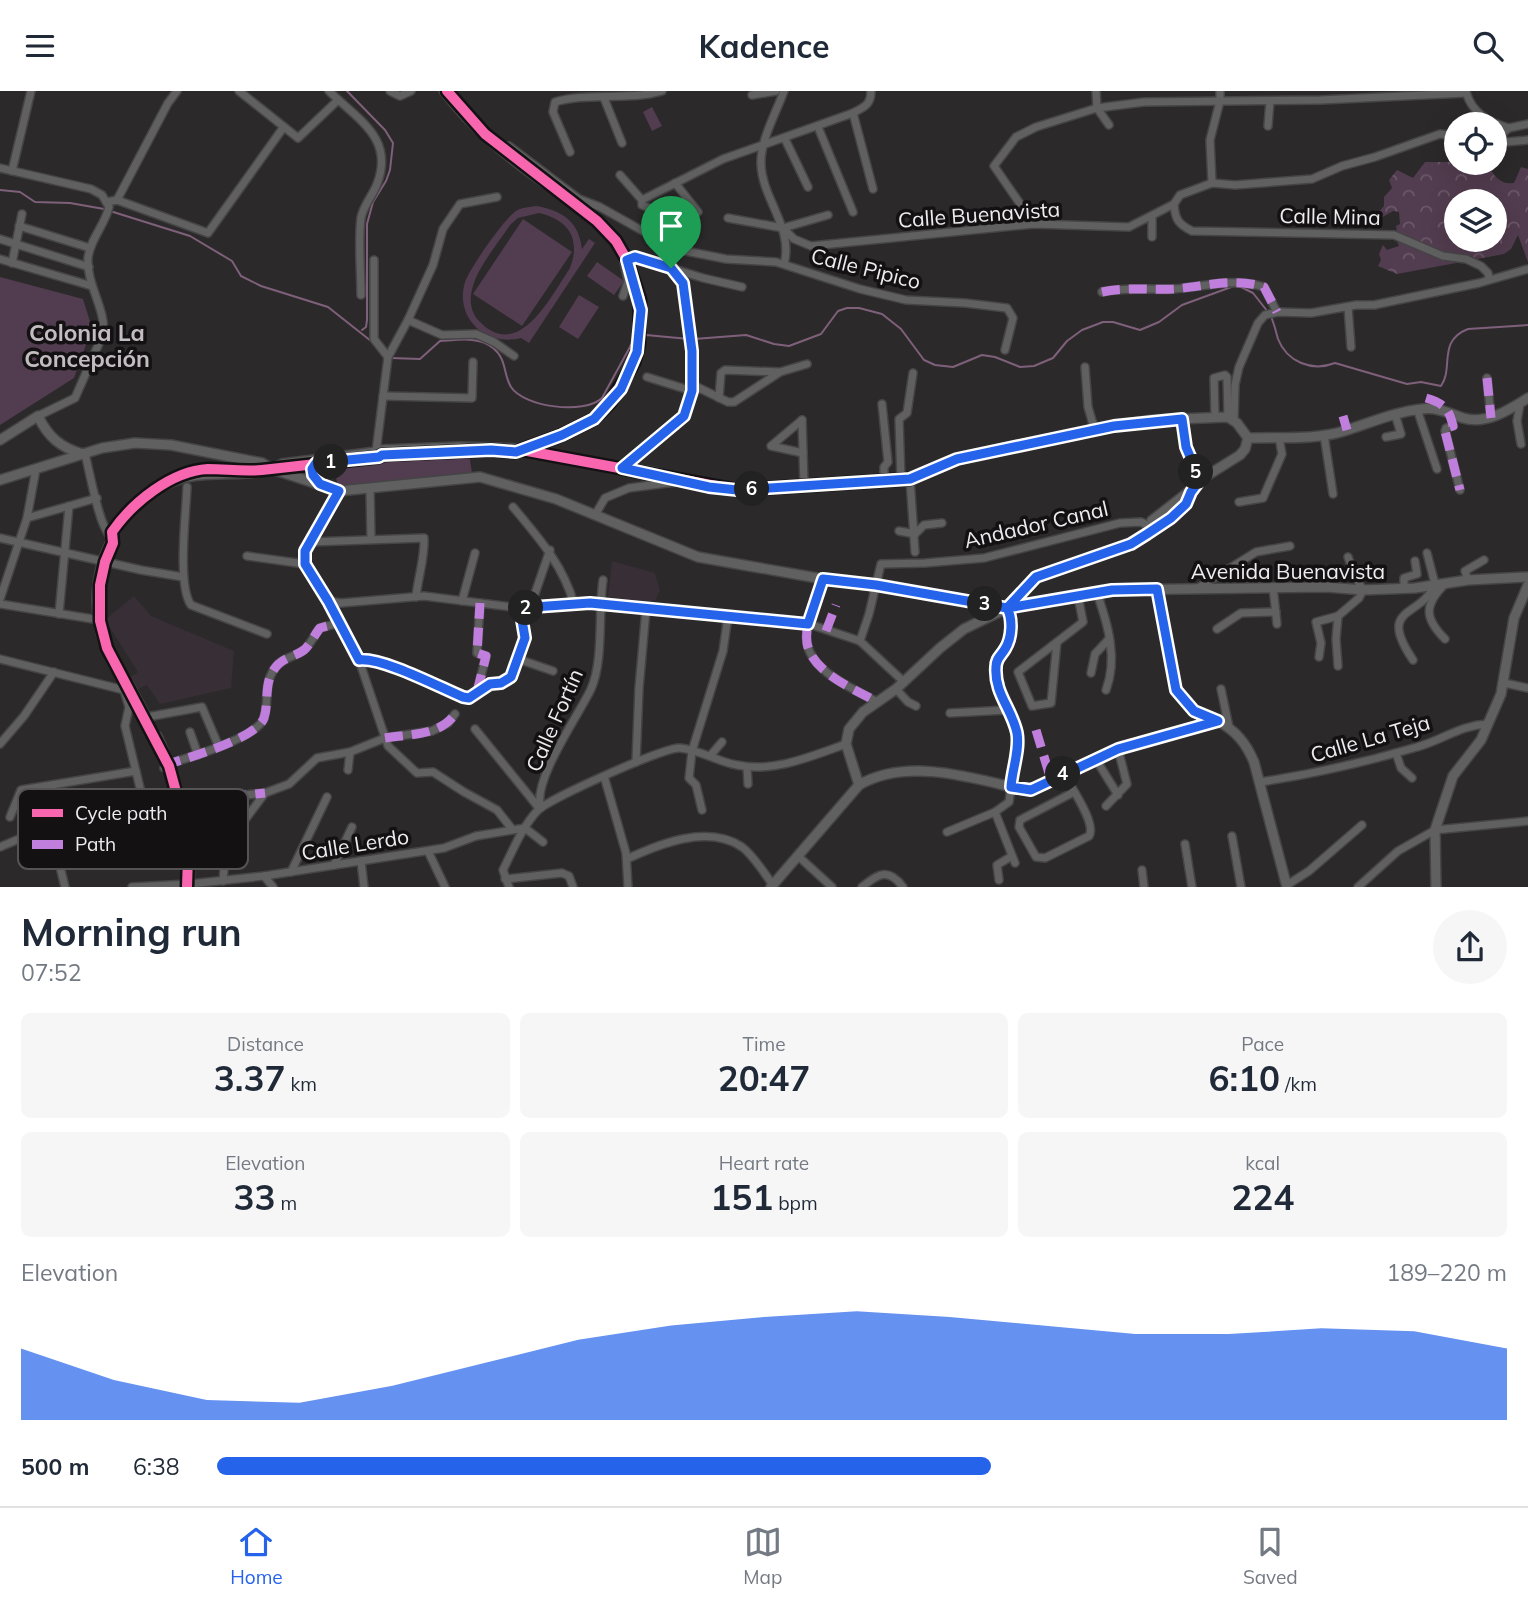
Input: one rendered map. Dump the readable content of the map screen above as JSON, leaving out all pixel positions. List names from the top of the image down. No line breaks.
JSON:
{"streets":{"street":["Calle Buenavista","Calle Mina","Calle Pipico","Andador Canal","Avenida Buenavista","Calle Fortín","Calle La Teja","Calle Lerdo"]},"crossings":[["Calle Buenavista","Calle Mina"]],"districts":["Colonia La Concepción"],"legend":["Cycle path","Path"],"page":{"header":"Kadence","pins":["1","5","6","3","2","4"],"heading":["Morning run","07:52"],"stats":[["Distance","3.37 km"],["Time","20:47"],["Pace","6:10 /km"],["Elevation","33 m"],["Heart rate","151 bpm"],["kcal","224"]],"chart":["Elevation","189–220 m"],"list":[{"name":"500 m","note":"6:38"}],"tabs":["Home","Map","Saved"]}}
